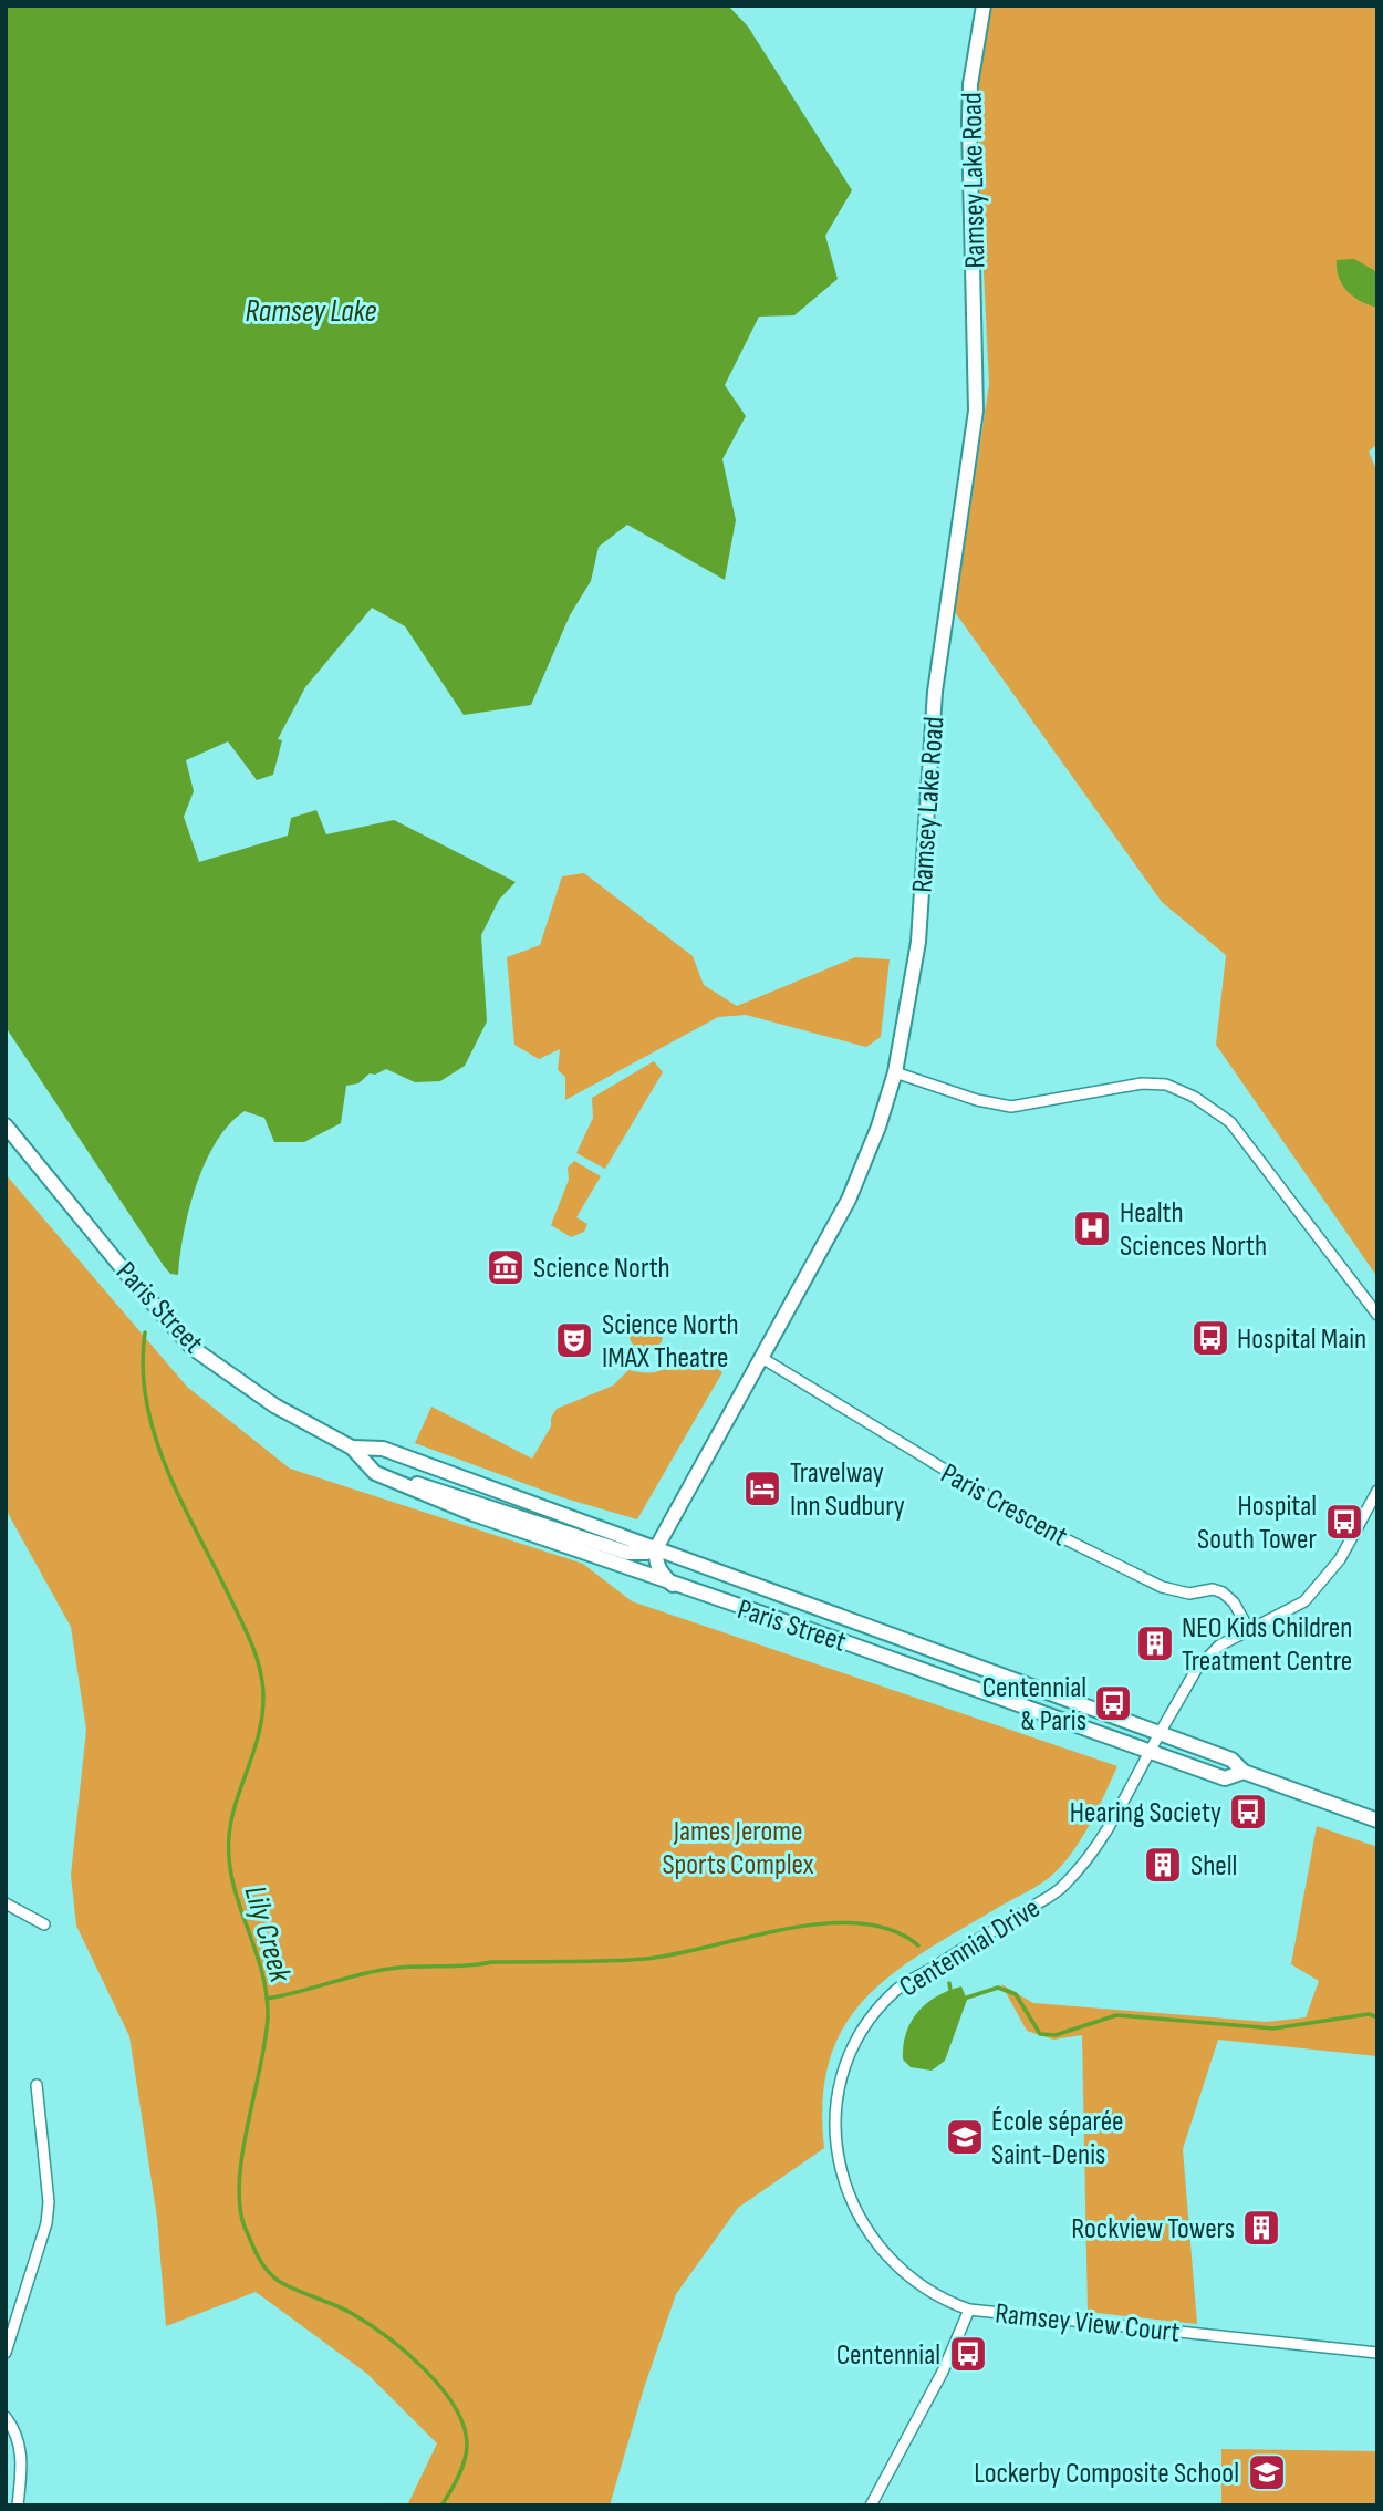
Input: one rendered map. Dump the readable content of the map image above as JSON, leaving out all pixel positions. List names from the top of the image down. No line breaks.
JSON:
{"streets":{"main road":["Ramsey Lake Road","Paris Street"],"street":["Paris Crescent","Centennial Drive","Ramsey View Court"]},"crossings":[["Ramsey Lake Road","Paris Street"],["Ramsey Lake Road","Paris Crescent"],["Paris Street","Centennial Drive"],["Centennial Drive","Ramsey View Court"]],"water":["Ramsey Lake","Lily Creek"],"parks":["James Jerome Sports Complex"],"places":{"hospital":["Health Sciences North"],"museum":["Science North"],"bus stop":["Hospital Main","Hospital South Tower","Centennial & Paris","Hearing Society","Centennial"],"theatre":["Science North IMAX Theatre"],"hotel":["Travelway Inn Sudbury"],"building":["NEO Kids Children Treatment Centre","Shell","Rockview Towers"],"school or university":["École séparée Saint-Denis","Lockerby Composite School"]}}
